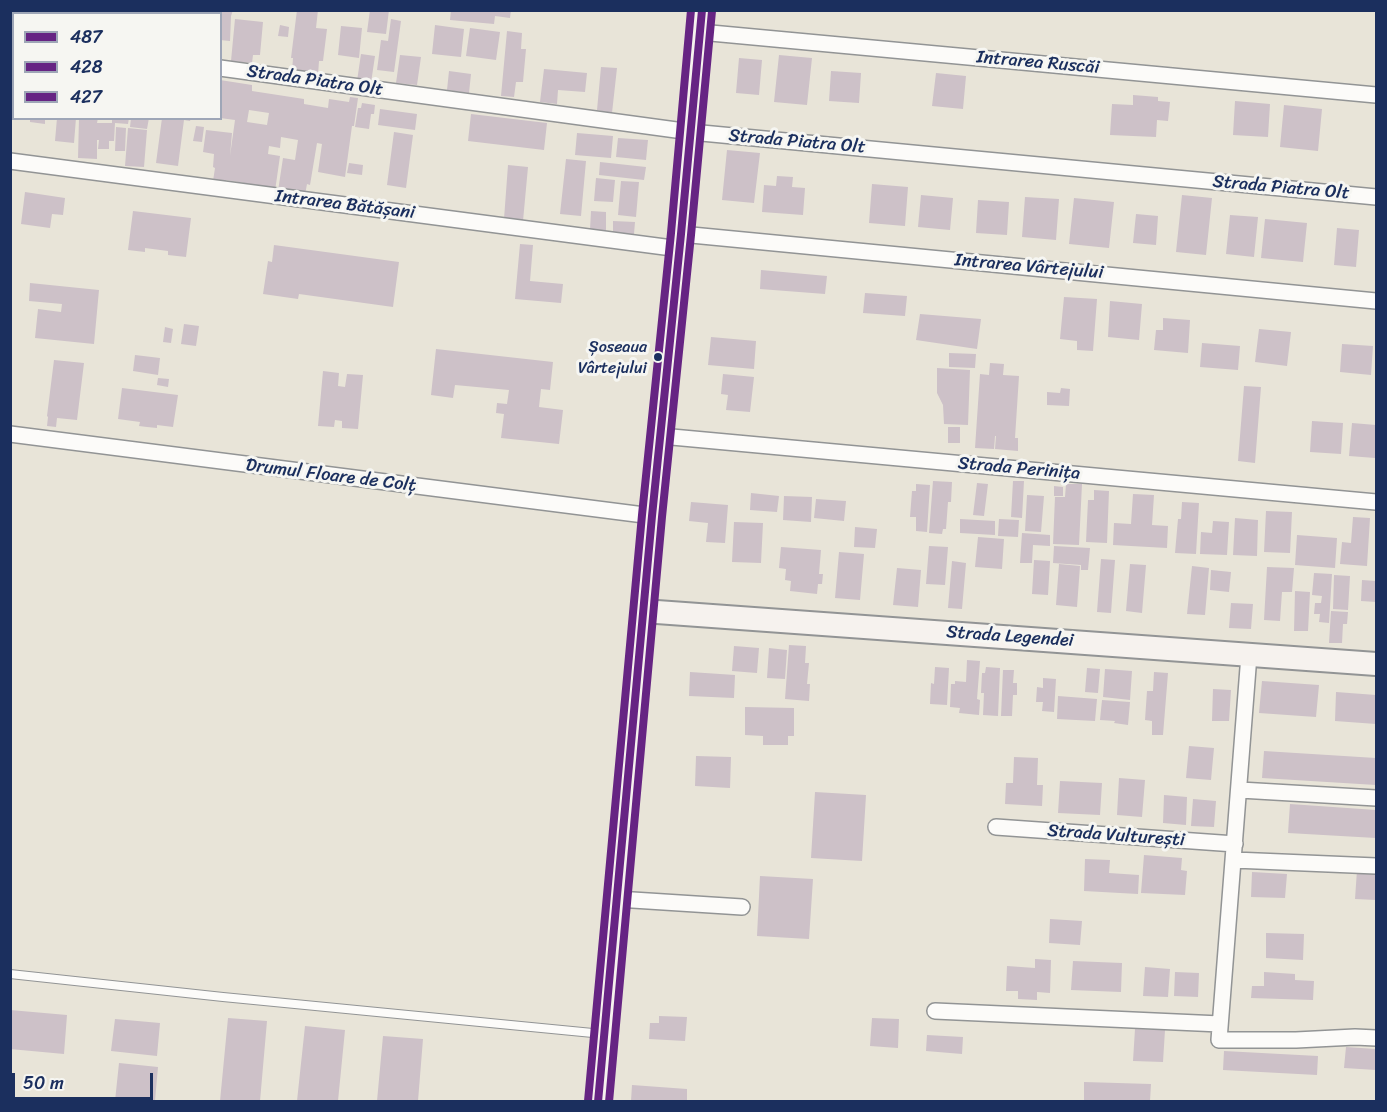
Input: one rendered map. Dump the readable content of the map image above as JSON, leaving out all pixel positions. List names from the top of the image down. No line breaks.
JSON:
{"streets":{"main road":["Strada Legendei"],"street":["Intrarea Ruscăi","Strada Piatra Olt","Intrarea Bătășani","Intrarea Vârtejului","Strada Perinița","Drumul Floare de Colț","Strada Vulturești"]},"crossings":[["Intrarea Bătășani","Intrarea Vârtejului"]],"places":["Șoseaua Vârtejului"],"lines":["transit line 487","transit line 427","transit line 428"],"legend":["487","428","427"],"scale_bar":"50 m"}
